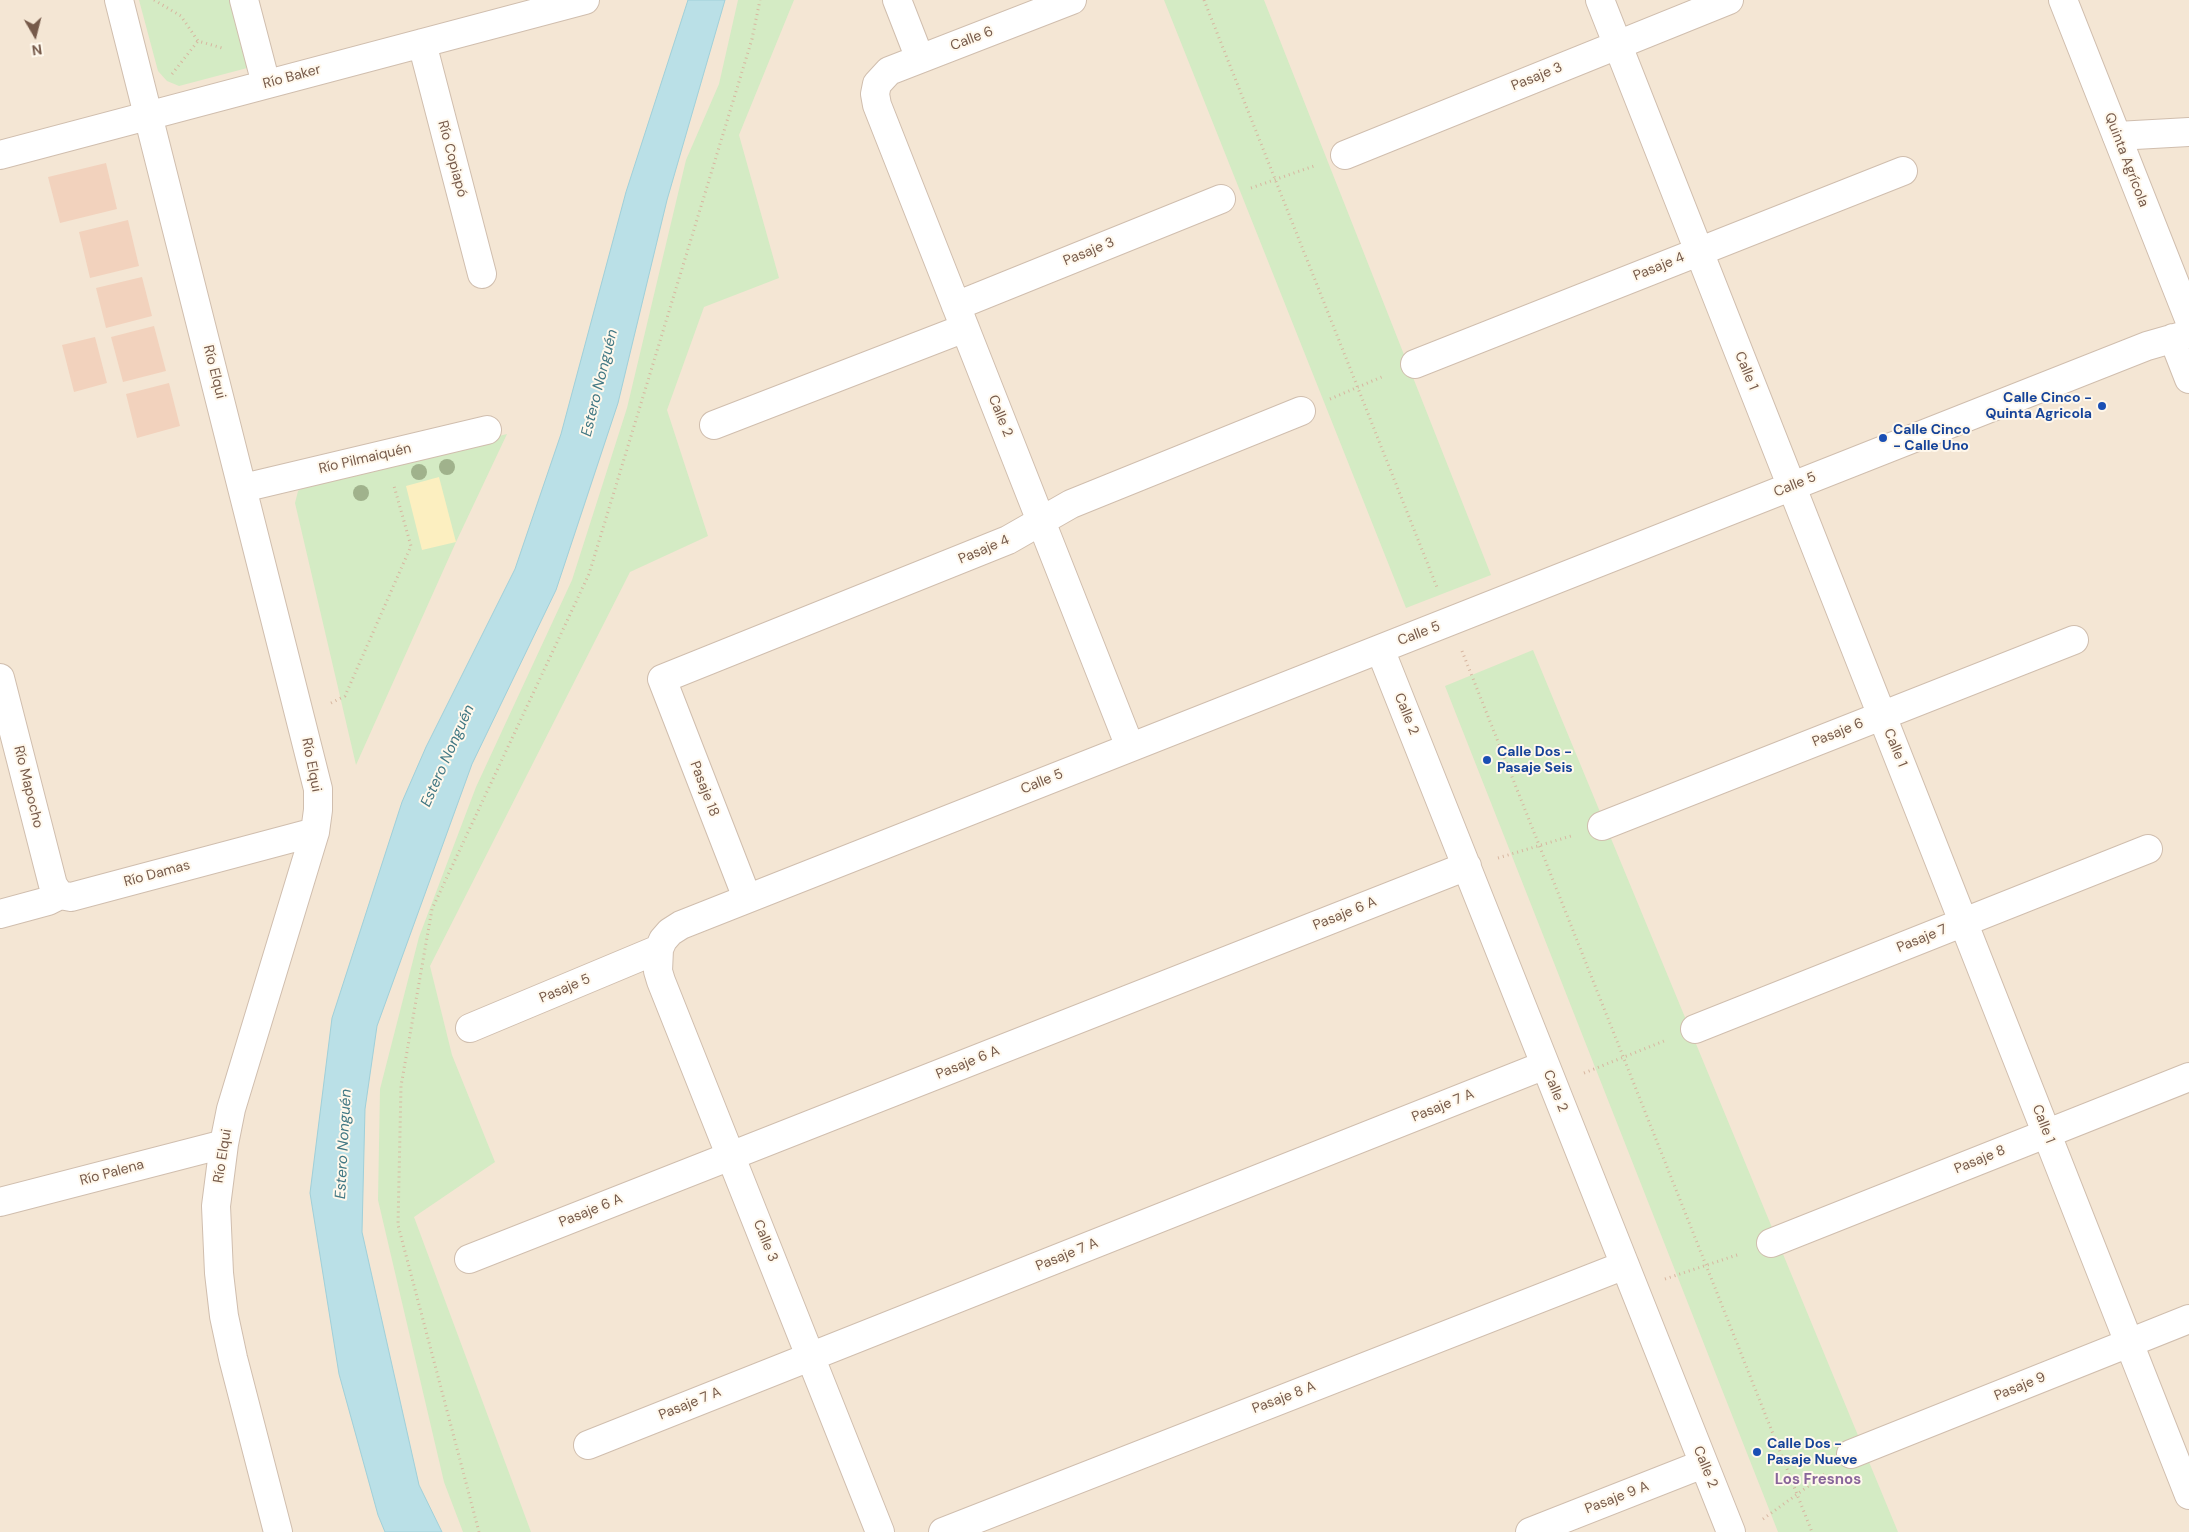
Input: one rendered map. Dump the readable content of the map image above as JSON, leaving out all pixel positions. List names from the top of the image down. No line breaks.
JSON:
{"streets":{"street":["Calle 6","Río Baker","Pasaje 3","Río Copiapó","Quinta Agrícola","Pasaje 4","Calle 1","Río Elqui","Calle 2","Río Pilmaiquén","Calle 5","Pasaje 6","Río Mapocho","Pasaje 18","Río Damas","Pasaje 6 A","Pasaje 7","Pasaje 5","Pasaje 7 A","Pasaje 8","Río Palena","Calle 3","Pasaje 9","Pasaje 8 A","Pasaje 9 A"]},"crossings":[["Calle 6","Calle 2"],["Río Baker","Río Copiapó"],["Río Baker","Río Elqui"],["Pasaje 3","Calle 1"],["Pasaje 3","Calle 2"],["Quinta Agrícola","Calle 5"],["Pasaje 4","Calle 1"],["Pasaje 4","Calle 2"],["Pasaje 4","Pasaje 18"],["Calle 1","Calle 5"],["Calle 1","Pasaje 6"],["Calle 1","Pasaje 7"],["Calle 1","Pasaje 8"],["Calle 1","Pasaje 9"],["Río Elqui","Río Pilmaiquén"],["Río Elqui","Río Damas"],["Río Elqui","Río Palena"],["Calle 2","Calle 5"],["Calle 2","Pasaje 6 A"],["Calle 2","Pasaje 7 A"],["Calle 2","Pasaje 8 A"],["Calle 2","Pasaje 9 A"],["Calle 5","Pasaje 18"],["Calle 5","Pasaje 5"],["Calle 5","Calle 3"],["Río Mapocho","Río Damas"],["Pasaje 6 A","Calle 3"],["Pasaje 5","Calle 3"],["Pasaje 7 A","Calle 3"]],"districts":["Los Fresnos"],"water":["Estero Nonguén"],"places":["Calle Cinco - Quinta Agricola","Calle Cinco - Calle Uno","Calle Dos - Pasaje Seis","Calle Dos - Pasaje Nueve"],"north":"bottom"}
